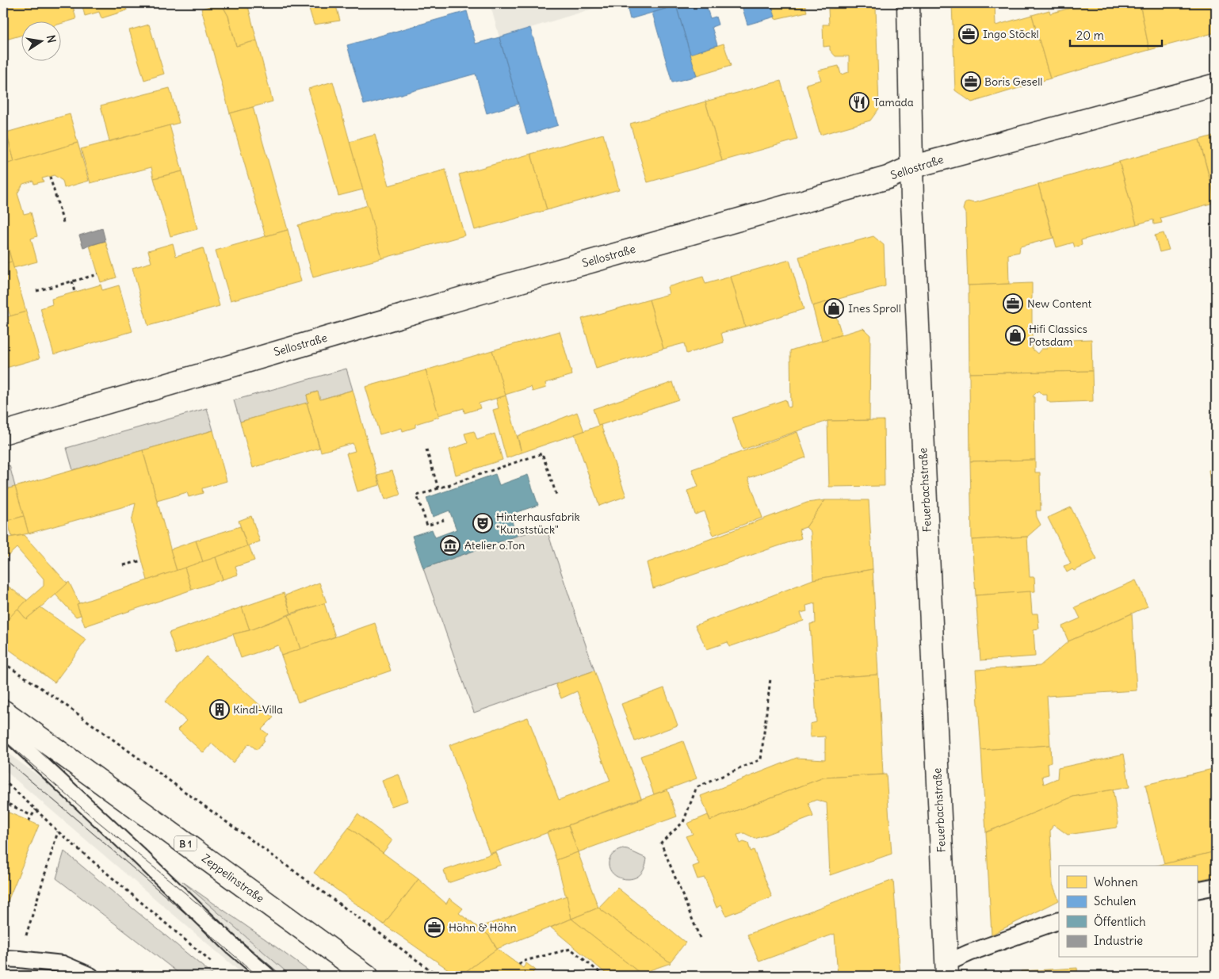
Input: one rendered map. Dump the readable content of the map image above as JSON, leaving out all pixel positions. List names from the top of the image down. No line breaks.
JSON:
{"streets":{"street":["Sellostraße","Feuerbachstraße","B 1","Zeppelinstraße"]},"crossings":[["Sellostraße","Feuerbachstraße"]],"places":{"office":["Ingo Stöckl","Boris Gesell","New Content","Höhn & Höhn"],"restaurant":["Tamada"],"shop":["Ines Sproll","Hifi Classics Potsdam"],"theatre":["Hinterhausfabrik \"Kunststück\""],"museum":["Atelier o.Ton"],"building":["Kindl-Villa"]},"legend":["Wohnen","Schulen","Öffentlich","Industrie"],"scale_bar":"20 m","north":"right"}
